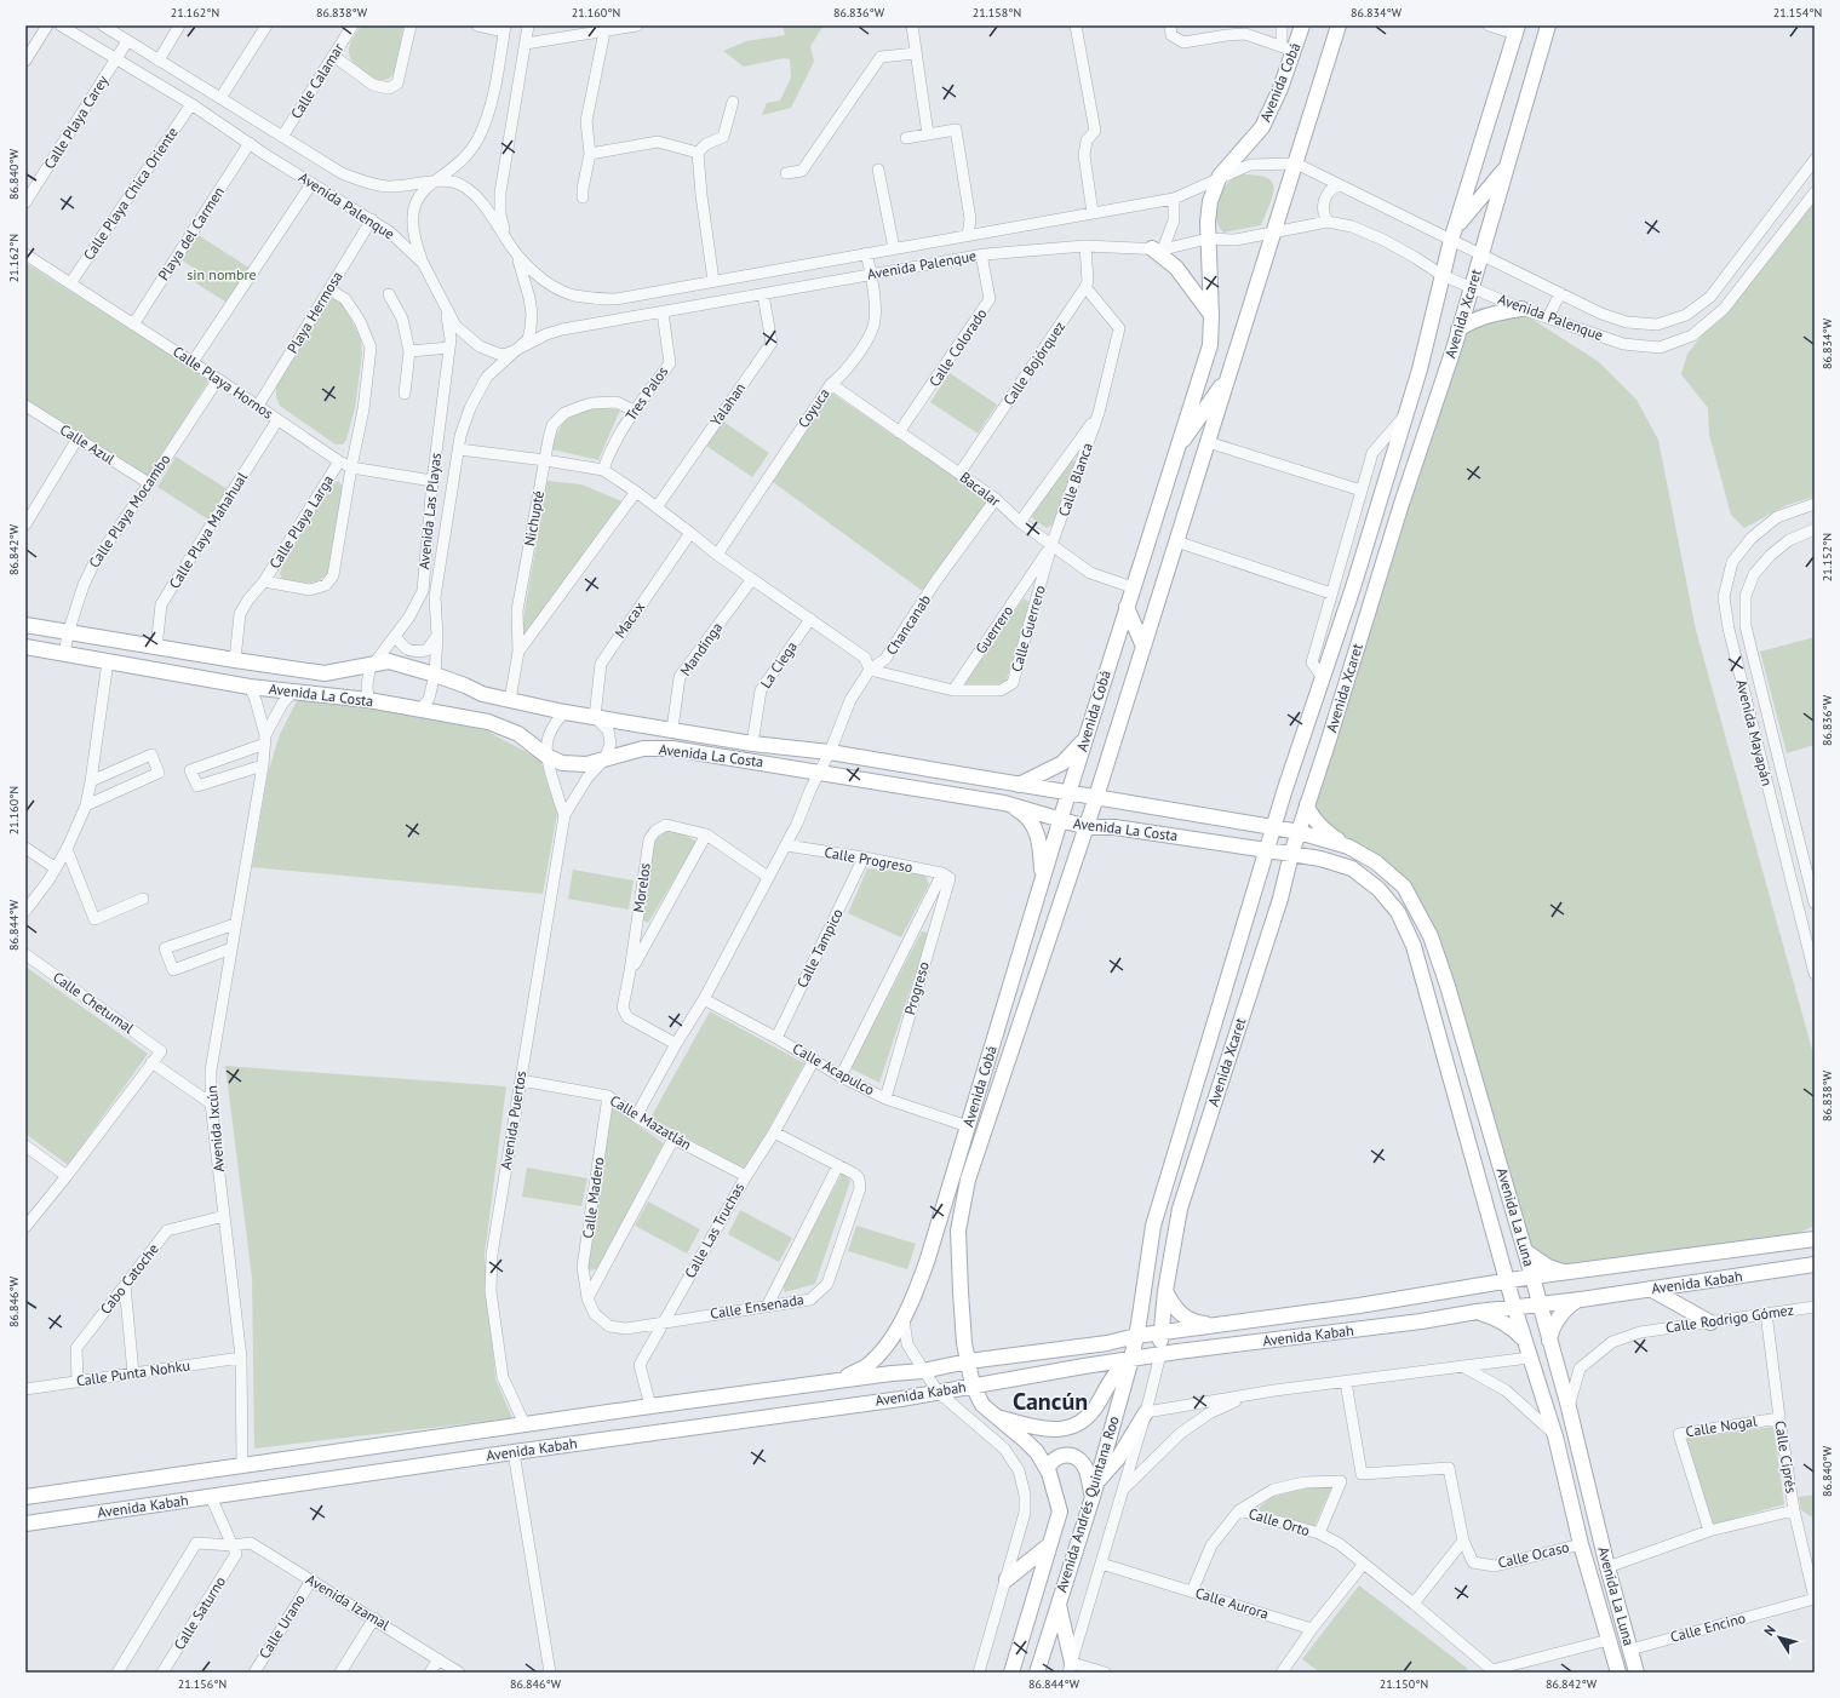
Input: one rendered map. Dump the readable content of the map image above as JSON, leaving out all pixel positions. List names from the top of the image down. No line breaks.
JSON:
{"streets":{"main road":["Avenida Cobá","Avenida Xcaret","Avenida La Costa","Avenida La Luna","Avenida Kabah","Avenida Andrés Quintana Roo"],"street":["Calle Calamar","Calle Playa Carey","Calle Playa Chica Oriente","Avenida Palenque","Playa del Carmen","Playa Hermosa","Calle Colorado","Calle Bojórquez","Calle Playa Hornos","Tres Palos","Yalahan","Coyuca","Calle Azul","Calle Blanca","Bacalar","Calle Playa Mocambo","Avenida Las Playas","Nichupté","Calle Playa Larga","Calle Playa Mahahual","Macax","Chancanab","Calle Guerrero","Guerrero","Mandinga","La Ciega","Avenida Mayapán","Calle Progreso","Morelos","Calle Tampico","Progreso","Calle Chetumal","Calle Acapulco","Avenida Puertos","Calle Mazatlán","Avenida Ixcún","Calle Madero","Calle Las Truchas","Cabo Catoche","Calle Ensenada","Calle Rodrigo Gómez","Calle Punta Nohku","Calle Nogal","Calle Ciprés","Calle Orto","Calle Ocaso","Avenida Izamal","Calle Aurora","Calle Saturno","Calle Urano","Calle Encino"]},"crossings":[["Calle Calamar","Avenida Palenque"],["Avenida Cobá","Avenida Palenque"],["Avenida Cobá","Bacalar"],["Avenida Cobá","Avenida La Costa"],["Avenida Cobá","Calle Acapulco"],["Avenida Cobá","Avenida Kabah"],["Avenida Cobá","Avenida Andrés Quintana Roo"],["Calle Playa Carey","Avenida Palenque"],["Calle Playa Chica Oriente","Avenida Palenque"],["Calle Playa Chica Oriente","Calle Playa Hornos"],["Avenida Palenque","Playa del Carmen"],["Avenida Palenque","Playa Hermosa"],["Avenida Palenque","Avenida Xcaret"],["Avenida Palenque","Calle Colorado"],["Avenida Palenque","Tres Palos"],["Avenida Palenque","Yalahan"],["Avenida Palenque","Coyuca"],["Avenida Palenque","Avenida Las Playas"],["Playa del Carmen","Calle Playa Hornos"],["Playa Hermosa","Calle Playa Hornos"],["Playa Hermosa","Calle Playa Larga"],["Avenida Xcaret","Avenida La Costa"],["Avenida Xcaret","Avenida La Luna"],["Avenida Xcaret","Avenida Kabah"],["Avenida Xcaret","Avenida Andrés Quintana Roo"],["Calle Colorado","Bacalar"],["Calle Bojórquez","Calle Blanca"],["Calle Bojórquez","Bacalar"],["Calle Playa Hornos","Calle Playa Mocambo"],["Calle Playa Hornos","Avenida Las Playas"],["Calle Playa Hornos","Calle Playa Larga"],["Calle Playa Hornos","Calle Playa Mahahual"],["Tres Palos","Nichupté"],["Coyuca","Bacalar"],["Calle Azul","Calle Playa Mocambo"],["Calle Blanca","Bacalar"],["Calle Blanca","Calle Guerrero"],["Calle Blanca","Guerrero"],["Bacalar","Chancanab"],["Bacalar","Calle Guerrero"],["Bacalar","Guerrero"],["Calle Playa Mocambo","Avenida La Costa"],["Avenida Las Playas","Avenida La Costa"],["Nichupté","Avenida La Costa"],["Calle Playa Larga","Avenida La Costa"],["Calle Playa Mahahual","Avenida La Costa"],["Macax","Avenida La Costa"],["Macax","Avenida Puertos"],["Chancanab","Calle Guerrero"],["Chancanab","Avenida La Costa"],["Calle Guerrero","Guerrero"],["Mandinga","Avenida La Costa"],["La Ciega","Avenida La Costa"],["Avenida La Costa","Avenida Puertos"],["Avenida La Costa","Avenida Ixcún"],["Avenida La Costa","Avenida La Luna"],["Calle Progreso","Calle Tampico"],["Calle Progreso","Progreso"],["Calle Tampico","Calle Acapulco"],["Progreso","Calle Acapulco"],["Calle Acapulco","Calle Las Truchas"],["Avenida Puertos","Calle Mazatlán"],["Avenida Puertos","Avenida Kabah"],["Calle Mazatlán","Calle Madero"],["Calle Mazatlán","Calle Las Truchas"],["Avenida Ixcún","Cabo Catoche"],["Avenida Ixcún","Avenida Kabah"],["Avenida Ixcún","Calle Punta Nohku"],["Calle Madero","Calle Ensenada"],["Avenida La Luna","Avenida Kabah"],["Avenida La Luna","Calle Rodrigo Gómez"],["Avenida La Luna","Calle Ocaso"],["Avenida La Luna","Calle Encino"],["Calle Las Truchas","Avenida Kabah"],["Calle Las Truchas","Calle Ensenada"],["Cabo Catoche","Calle Punta Nohku"],["Avenida Kabah","Avenida Andrés Quintana Roo"],["Calle Rodrigo Gómez","Calle Ciprés"],["Calle Nogal","Calle Ciprés"],["Calle Ciprés","Calle Encino"],["Avenida Andrés Quintana Roo","Calle Aurora"],["Calle Orto","Calle Aurora"],["Avenida Izamal","Calle Saturno"],["Avenida Izamal","Calle Urano"]],"districts":["Cancún"],"parks":["sin nombre"],"north":"top left","coordinates":["21.162°N","86.838°W","21.160°N","86.836°W","21.158°N","86.834°W","21.154°N","86.840°W","86.842°W","21.152°N","86.844°W","86.846°W","21.156°N","21.150°N"]}
